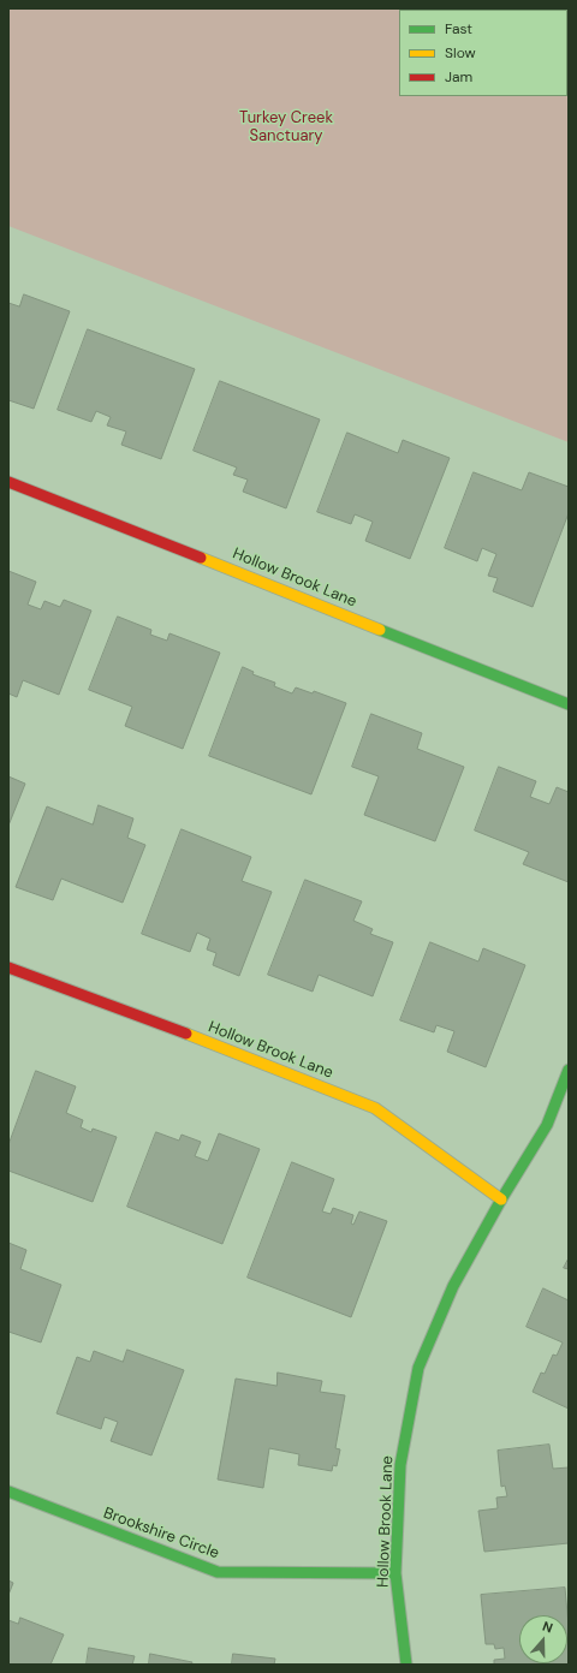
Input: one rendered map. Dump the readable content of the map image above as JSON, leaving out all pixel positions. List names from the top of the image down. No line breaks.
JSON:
{"streets":{"street":["Hollow Brook Lane","Brookshire Circle"]},"crossings":[["Hollow Brook Lane","Brookshire Circle"]],"parks":["Turkey Creek Sanctuary"],"legend":["Fast","Slow","Jam"],"north":"top"}
